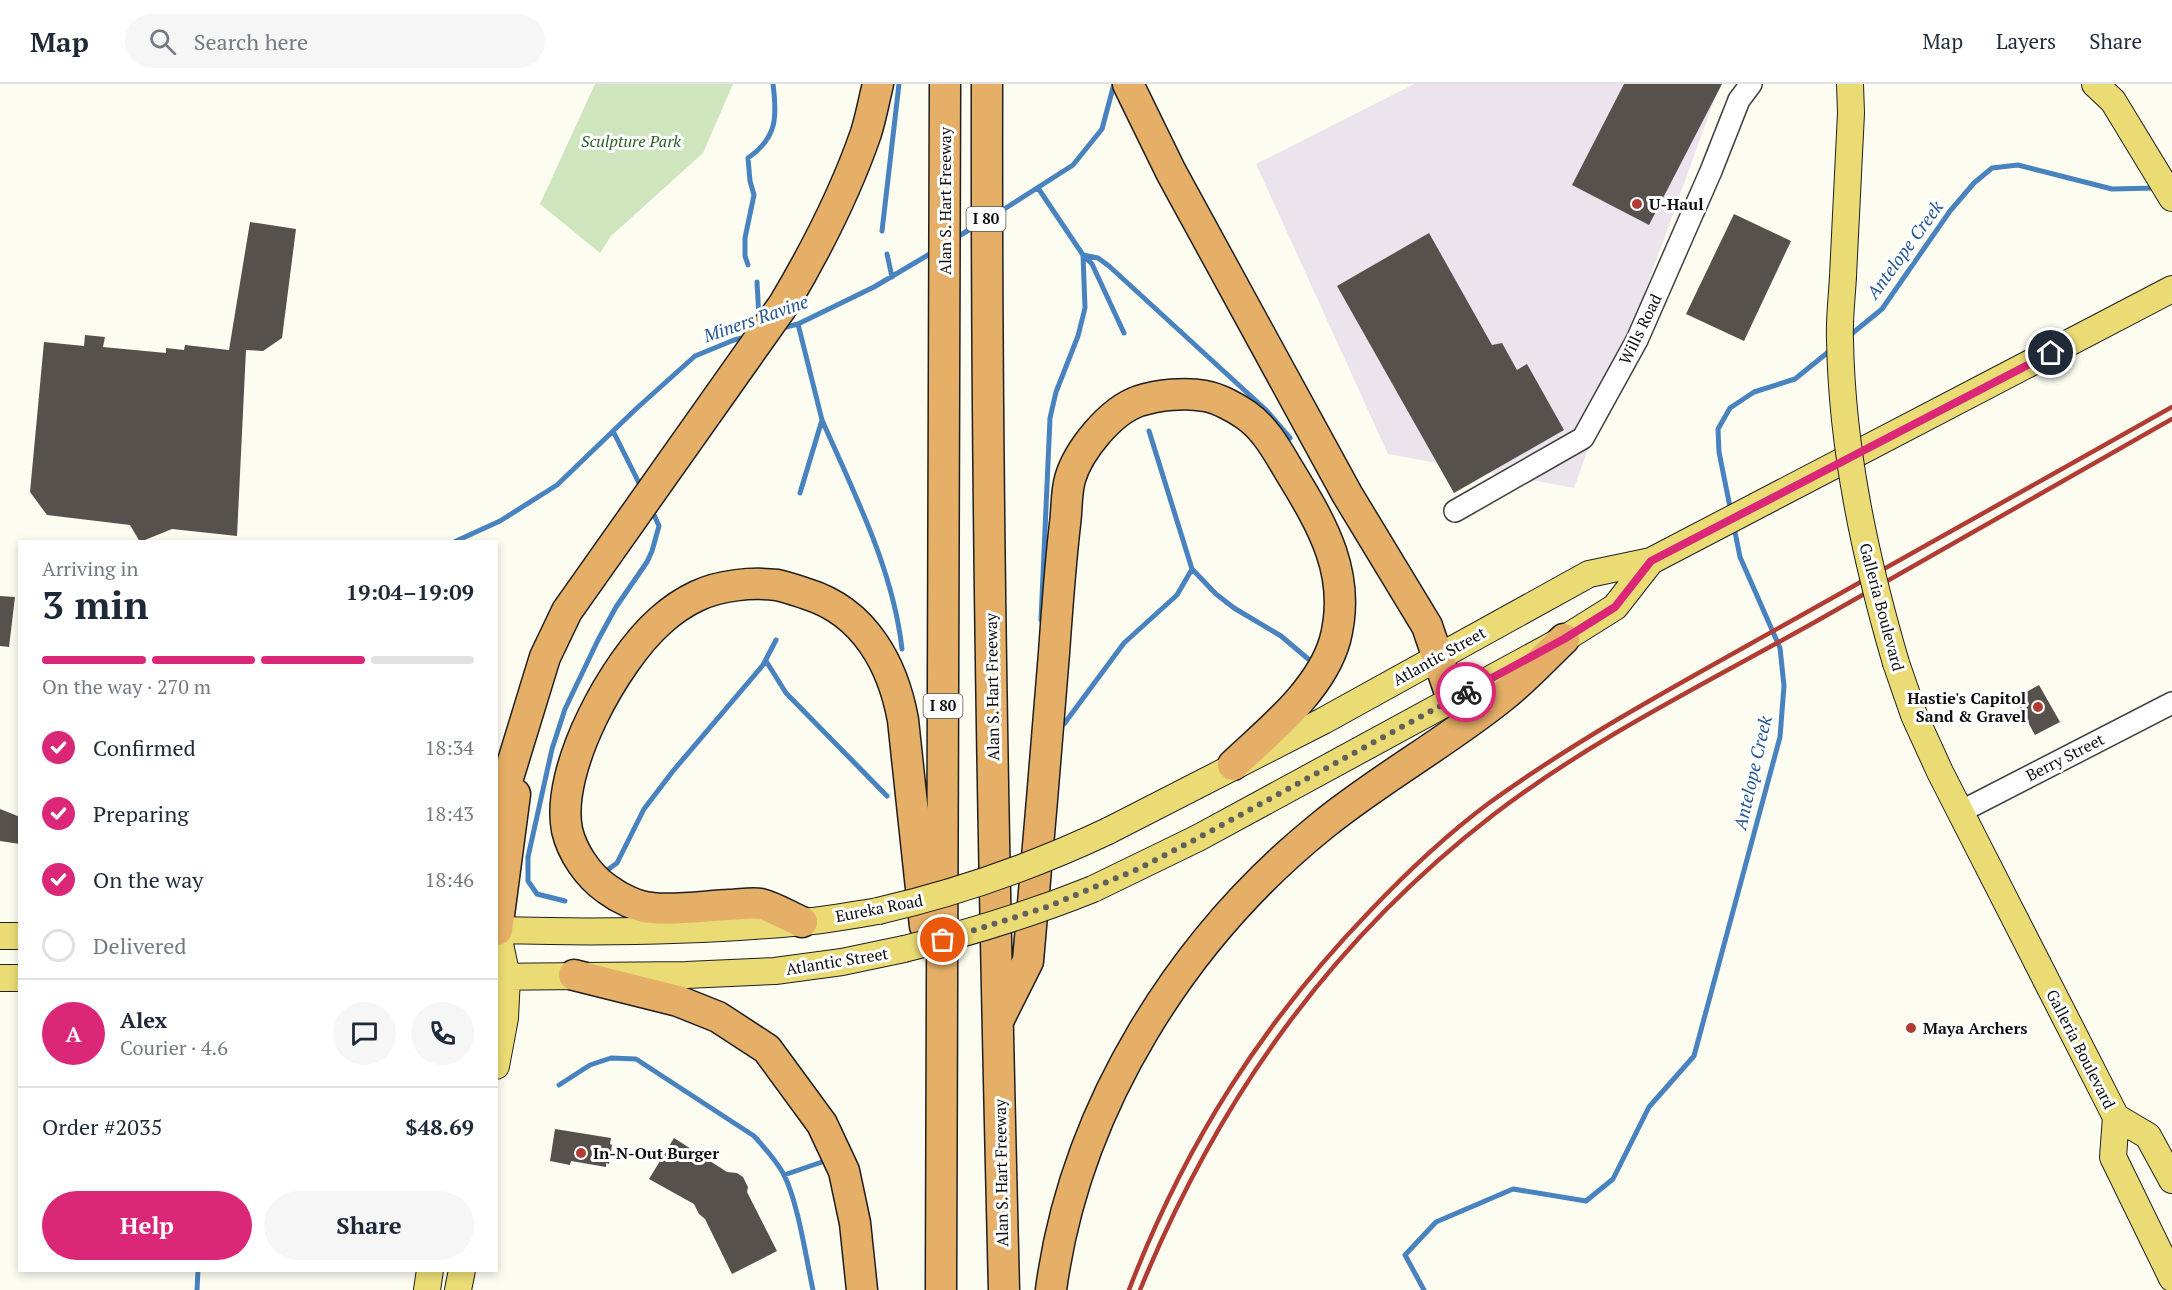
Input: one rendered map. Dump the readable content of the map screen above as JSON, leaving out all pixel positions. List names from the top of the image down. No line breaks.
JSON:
{"streets":{"highway":["Alan S. Hart Freeway","I 80"],"main road":["Galleria Boulevard","Atlantic Street","Eureka Road"],"street":["Wills Road","Berry Street"]},"crossings":[["Galleria Boulevard","Berry Street"],["Atlantic Street","Eureka Road"]],"water":["Antelope Creek","Miners Ravine"],"parks":["Sculpture Park"],"places":["U-Haul","Hastie's Capitol Sand & Gravel","Maya Archers","In-N-Out Burger"],"page":{"header":"Map","search":"Search here","nav":["Map","Layers","Share"],"heading":["3 min","Arriving in","19:04–19:09"],"panel":["Alex","Courier · 4.6","Order #2035","$48.69"],"bar":"On the way · 270 m","list":[["Confirmed","18:34"],["Preparing","18:43"],["On the way","18:46"],"Delivered"],"round":"A","buttons":["Help","Share"]}}
